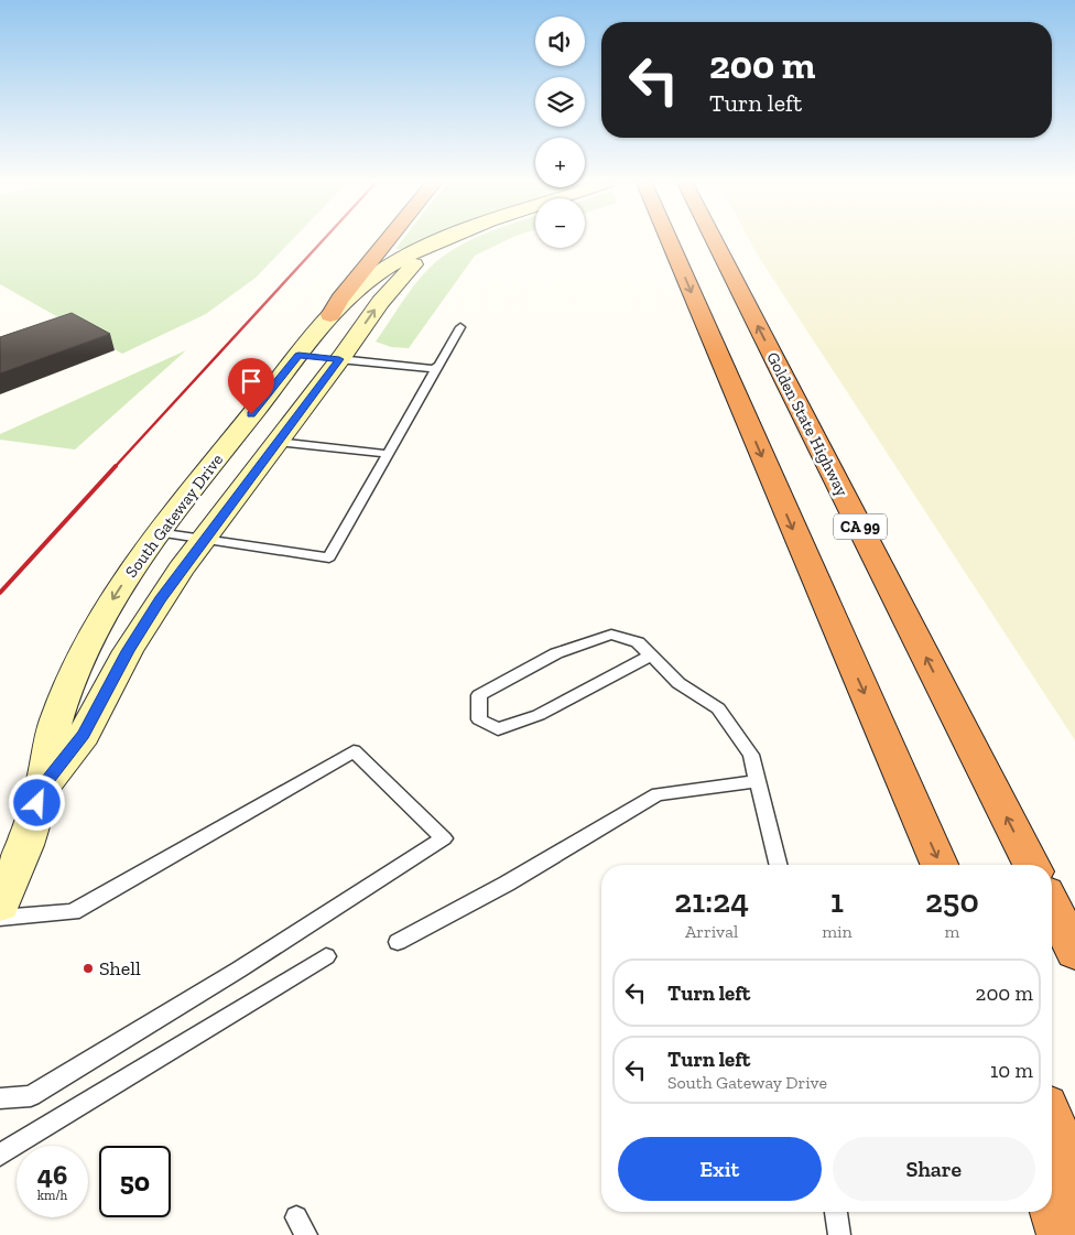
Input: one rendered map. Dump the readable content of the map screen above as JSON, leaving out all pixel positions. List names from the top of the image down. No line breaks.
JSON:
{"streets":{"highway":["Golden State Highway","CA 99"],"main road":["South Gateway Drive"]},"places":["Shell"],"page":{"map_buttons":["+","−"],"turn":["200 m","Turn left"],"eta":["21:24","Arrival","1","min","250","m"],"list":[{"name":"Turn left","value":"200 m"},{"name":"Turn left","note":"South Gateway Drive","value":"10 m"}],"buttons":["Exit","Share"],"speed":"46 km/h","limit":"50"}}
